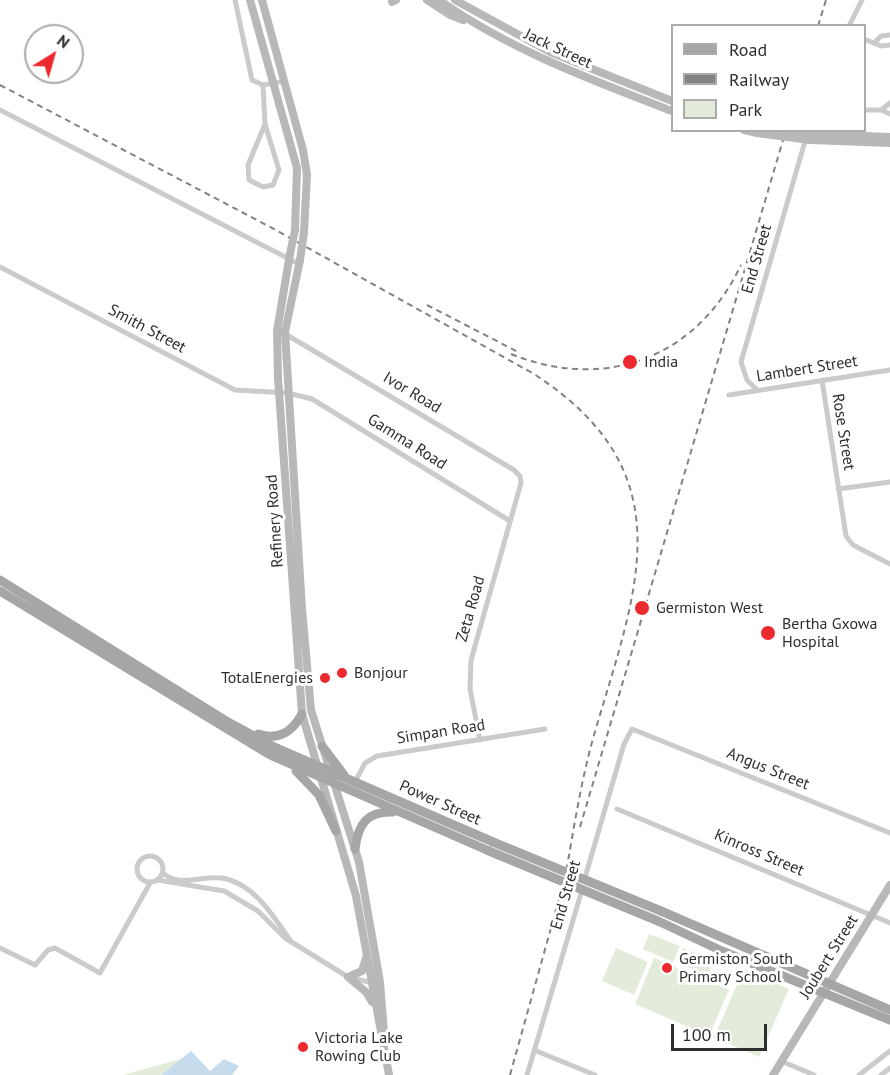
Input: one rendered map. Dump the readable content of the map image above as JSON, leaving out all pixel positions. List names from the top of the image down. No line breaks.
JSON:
{"streets":{"main road":["Jack Street","Refinery Road","Power Street","Joubert Street"],"street":["End Street","Smith Street","Lambert Street","Ivor Road","Rose Street","Gamma Road","Zeta Road","Simpan Road","Angus Street","Kinross Street"]},"crossings":[["End Street","Lambert Street"],["End Street","Angus Street"],["Smith Street","Gamma Road"],["Smith Street","Refinery Road"],["Lambert Street","Rose Street"],["Ivor Road","Refinery Road"],["Ivor Road","Zeta Road"],["Gamma Road","Refinery Road"],["Gamma Road","Zeta Road"],["Refinery Road","Power Street"],["Zeta Road","Simpan Road"],["Simpan Road","Power Street"],["Power Street","Joubert Street"],["Kinross Street","Joubert Street"]],"places":["India","Germiston West","Bertha Gxowa Hospital","Bonjour","TotalEnergies","Germiston South Primary School","Victoria Lake Rowing Club"],"legend":["Road","Railway","Park"],"scale_bar":"100 m","north":"top right"}
